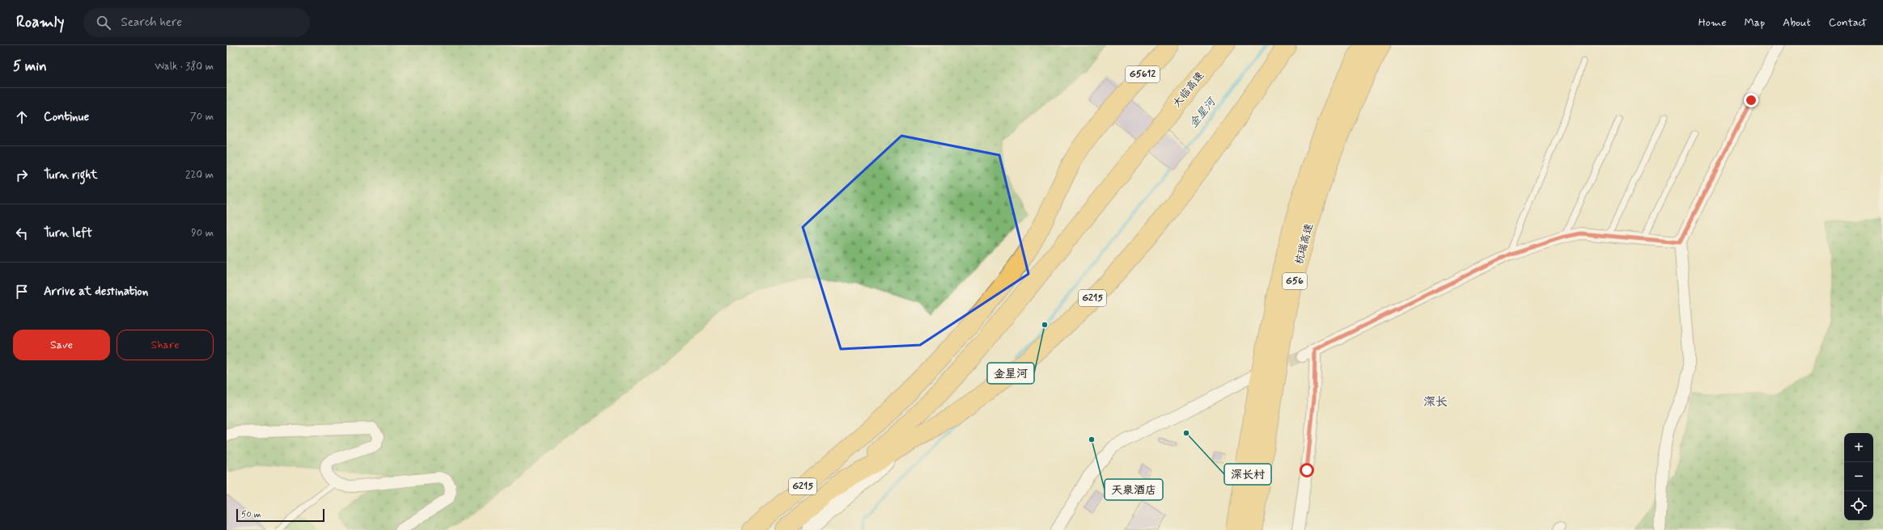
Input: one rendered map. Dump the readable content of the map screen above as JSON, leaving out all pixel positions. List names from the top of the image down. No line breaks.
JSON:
{"streets":{"highway":["G5612","大临高速","杭瑞高速","G56","G215"]},"crossings":[["G5612","G215"],["大临高速","G215"]],"districts":["深长"],"water":["金星河"],"places":["金星河","深长村","天泉酒店"],"scale_bar":"50 m","page":{"header":"Roamly","search":"Search here","nav":["Home","Map","About","Contact"],"heading":["5 min","Walk · 380 m"],"list":[["Continue","70 m"],["Turn right","220 m"],["Turn left","90 m"],"Arrive at destination"],"buttons":["Save","Share"],"map_buttons":["+","−"],"scale":"50 m"}}
